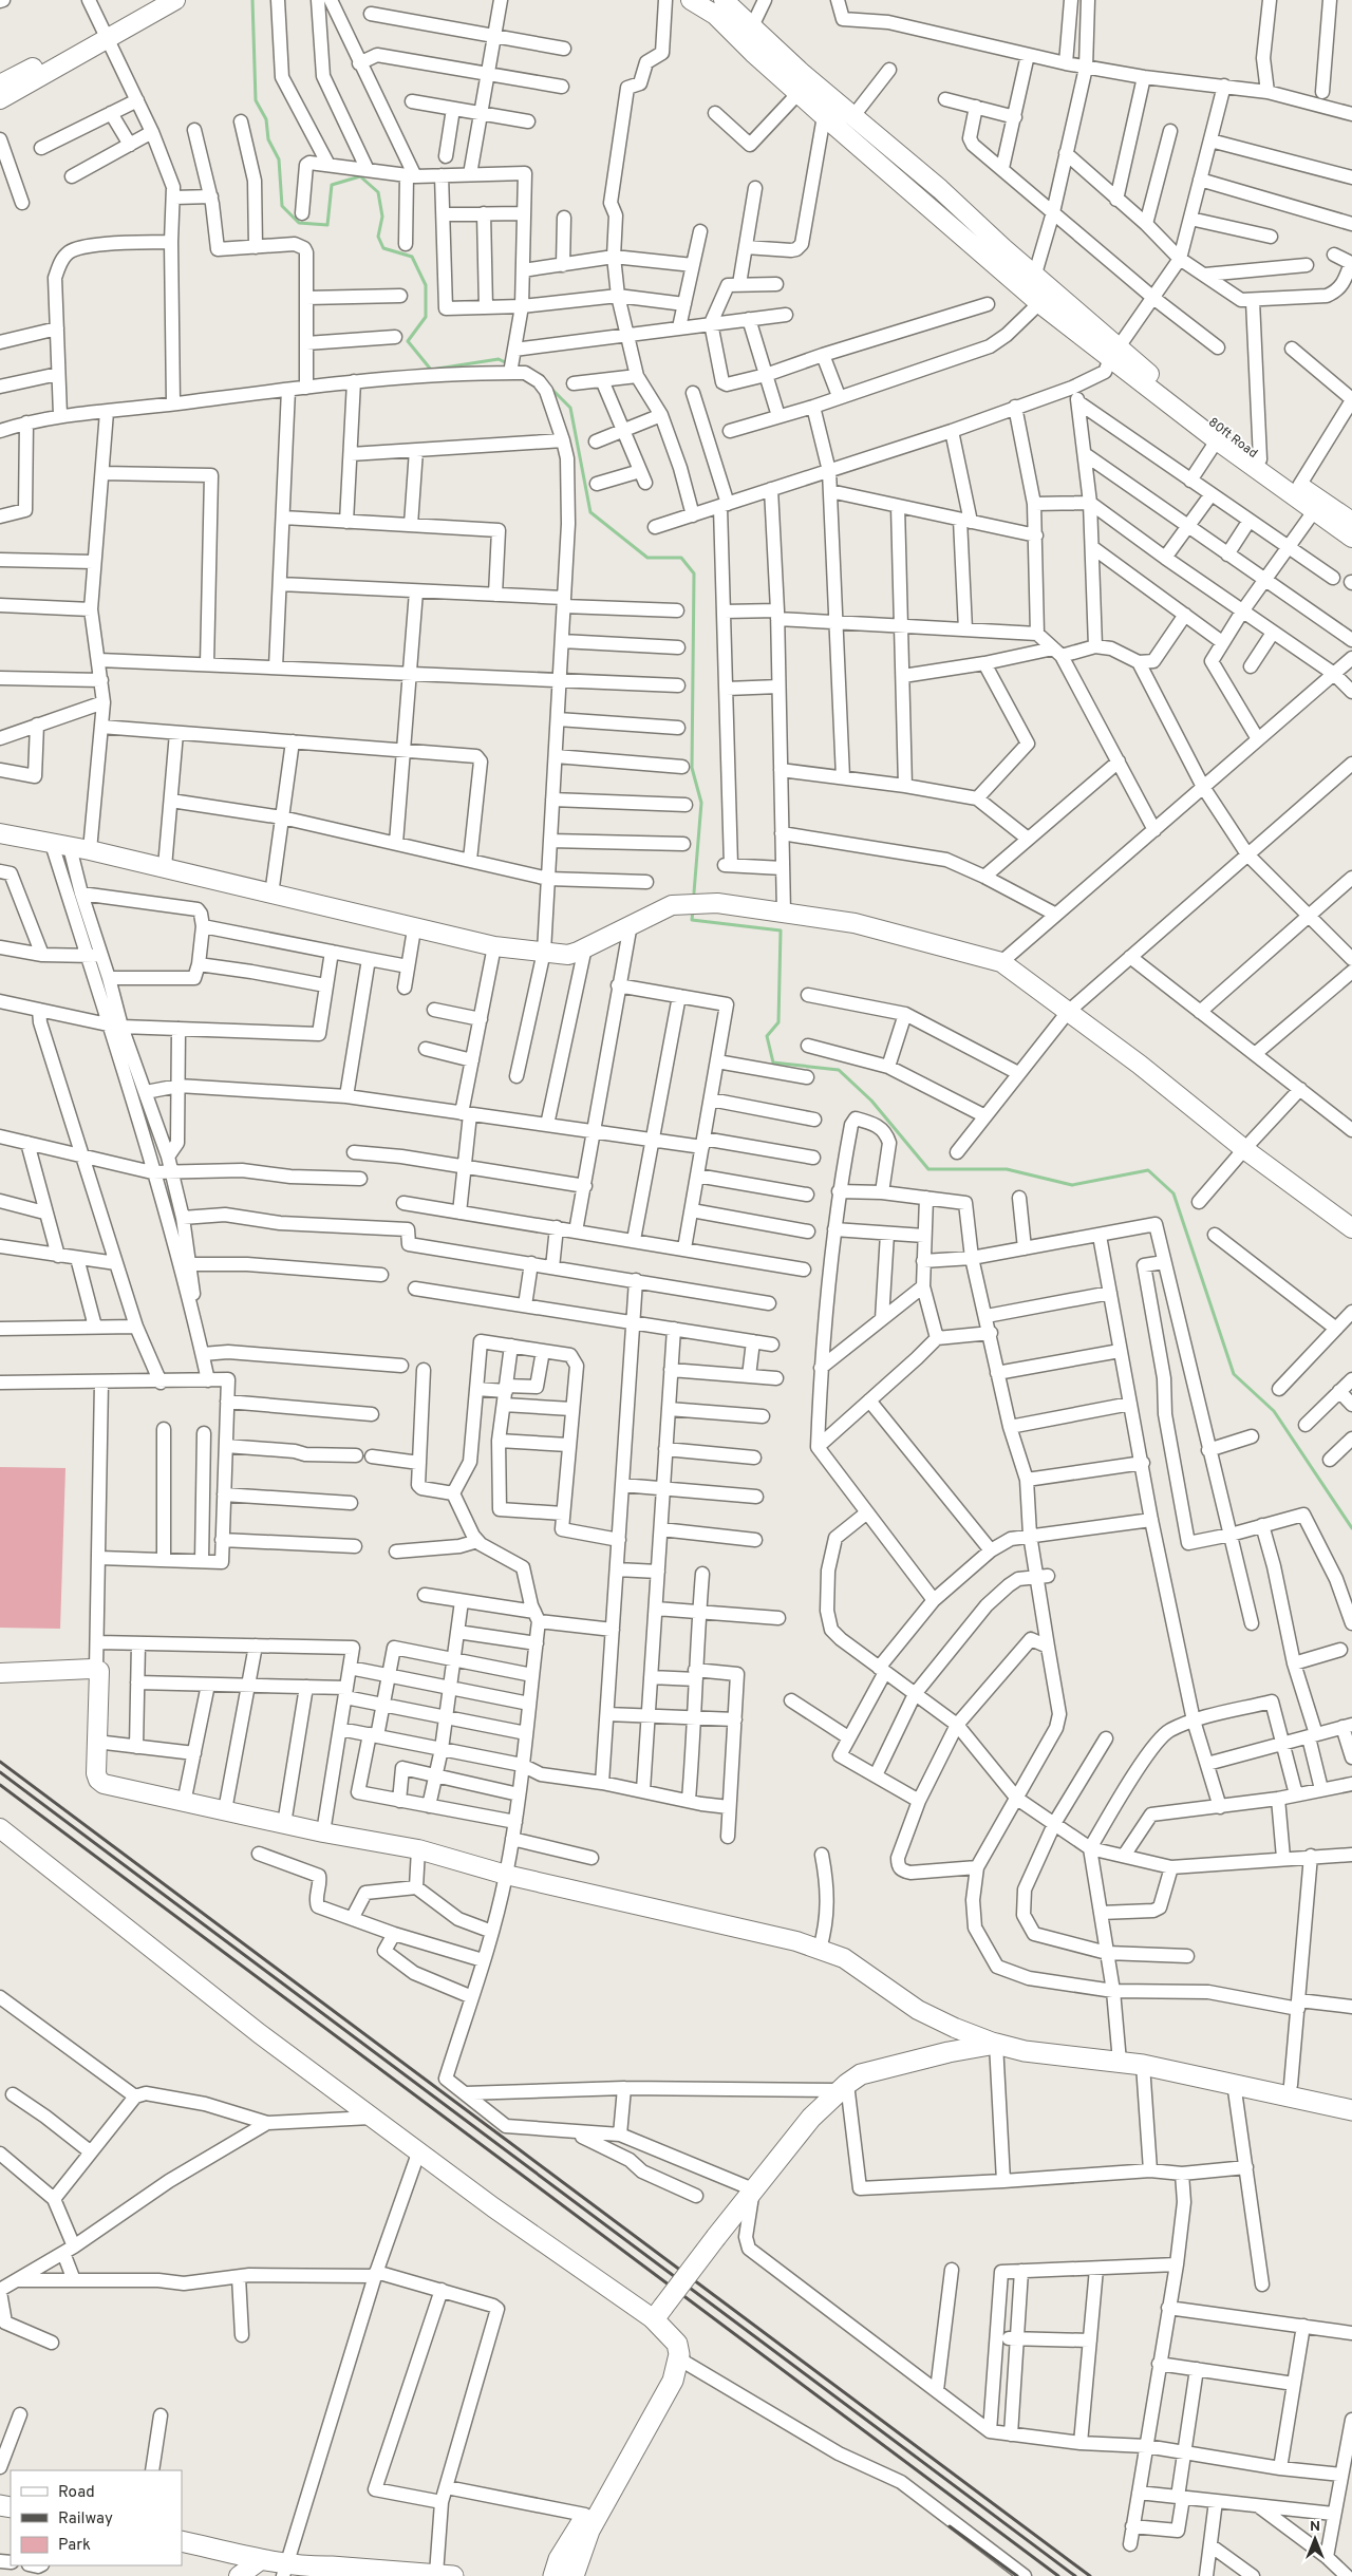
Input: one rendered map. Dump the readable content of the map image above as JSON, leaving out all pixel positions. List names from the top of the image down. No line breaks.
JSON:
{"streets":{"main road":["80ft Road"]},"legend":["Road","Railway","Park"],"north":"top"}
